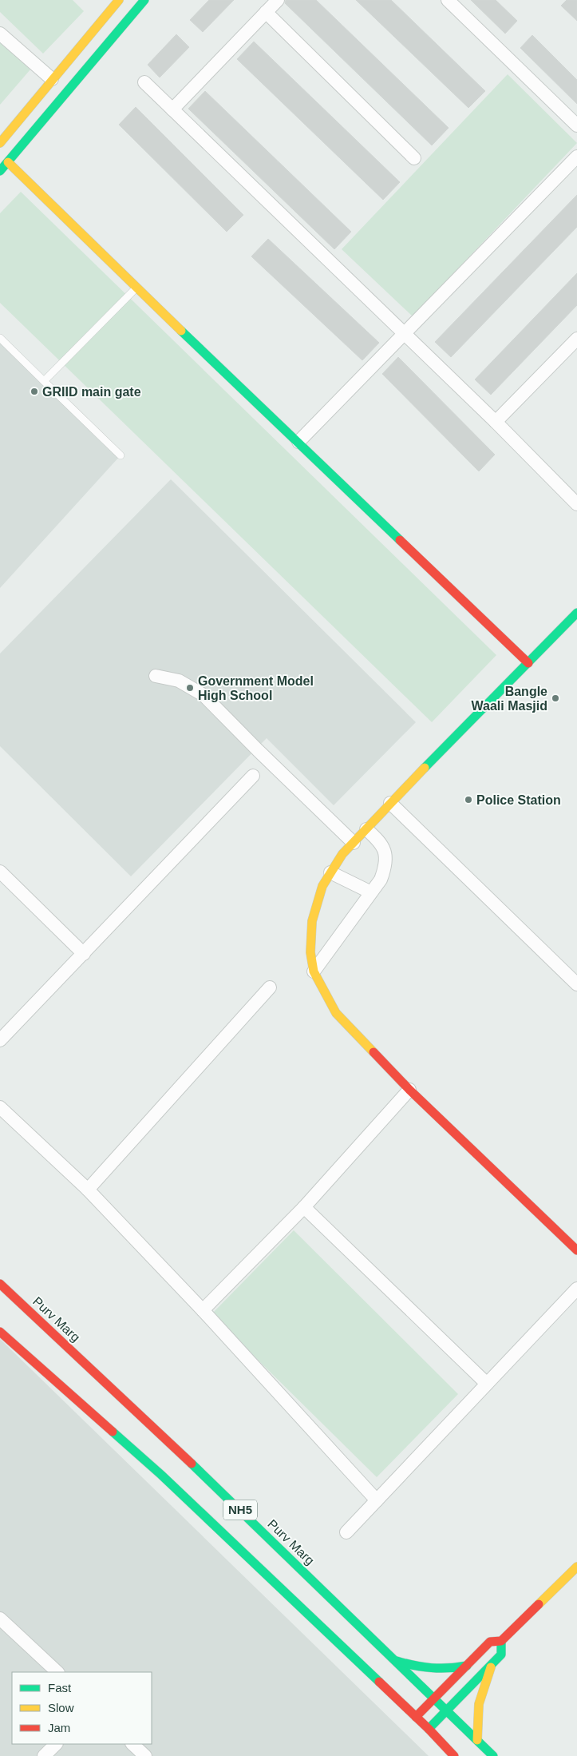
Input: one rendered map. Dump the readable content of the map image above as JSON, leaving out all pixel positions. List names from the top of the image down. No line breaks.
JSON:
{"streets":{"main road":["Purv Marg","NH5"]},"places":["GRIID main gate","Government Model High School","Bangle Waali Masjid","Police Station"],"legend":["Fast","Slow","Jam"]}
